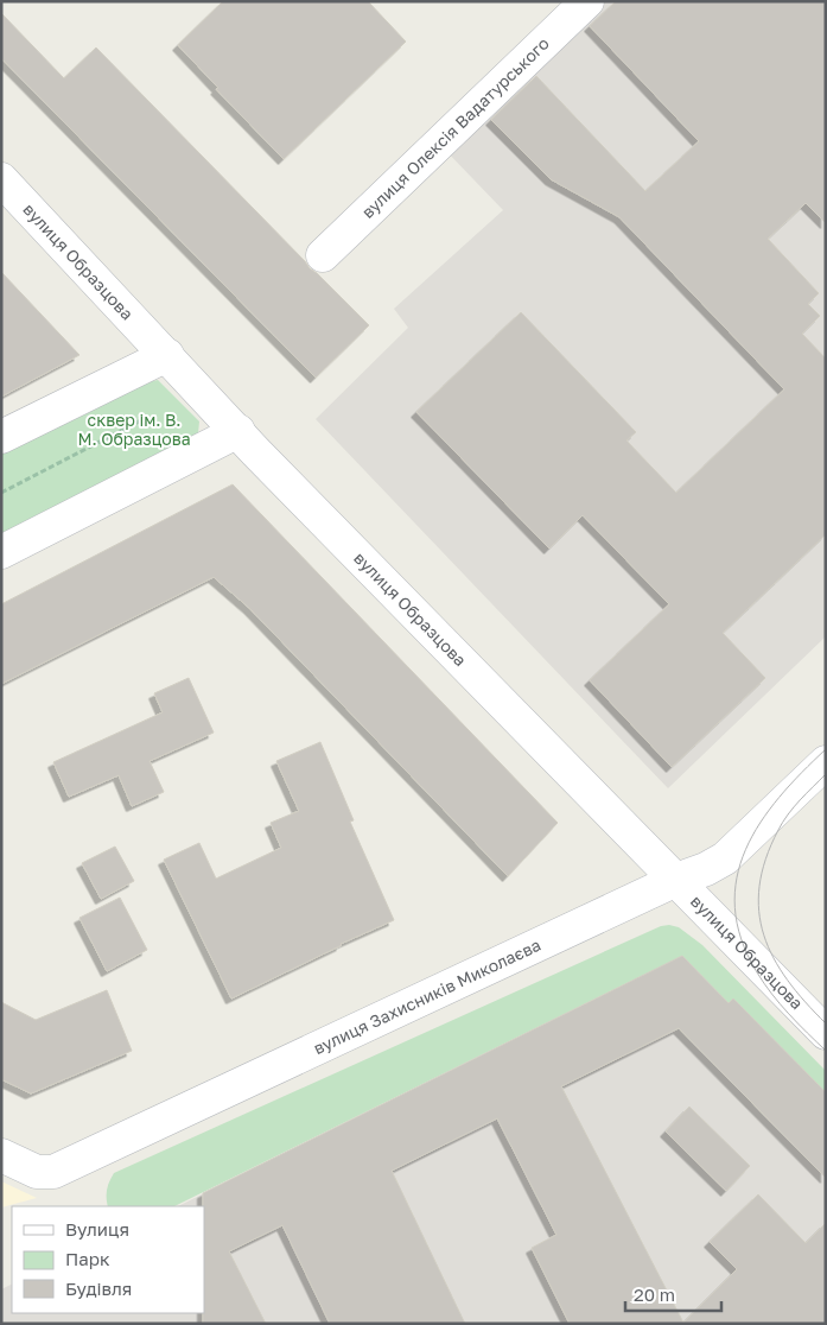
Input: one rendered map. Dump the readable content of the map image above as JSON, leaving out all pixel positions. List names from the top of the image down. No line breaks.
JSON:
{"streets":{"street":["вулиця Олексія Вадатурського","вулиця Образцова","вулиця Захисників Миколаєва"]},"crossings":[["вулиця Образцова","вулиця Захисників Миколаєва"]],"parks":["сквер ім. В. М. Образцова"],"legend":["Вулиця","Парк","Будівля"],"scale_bar":"20 m"}
